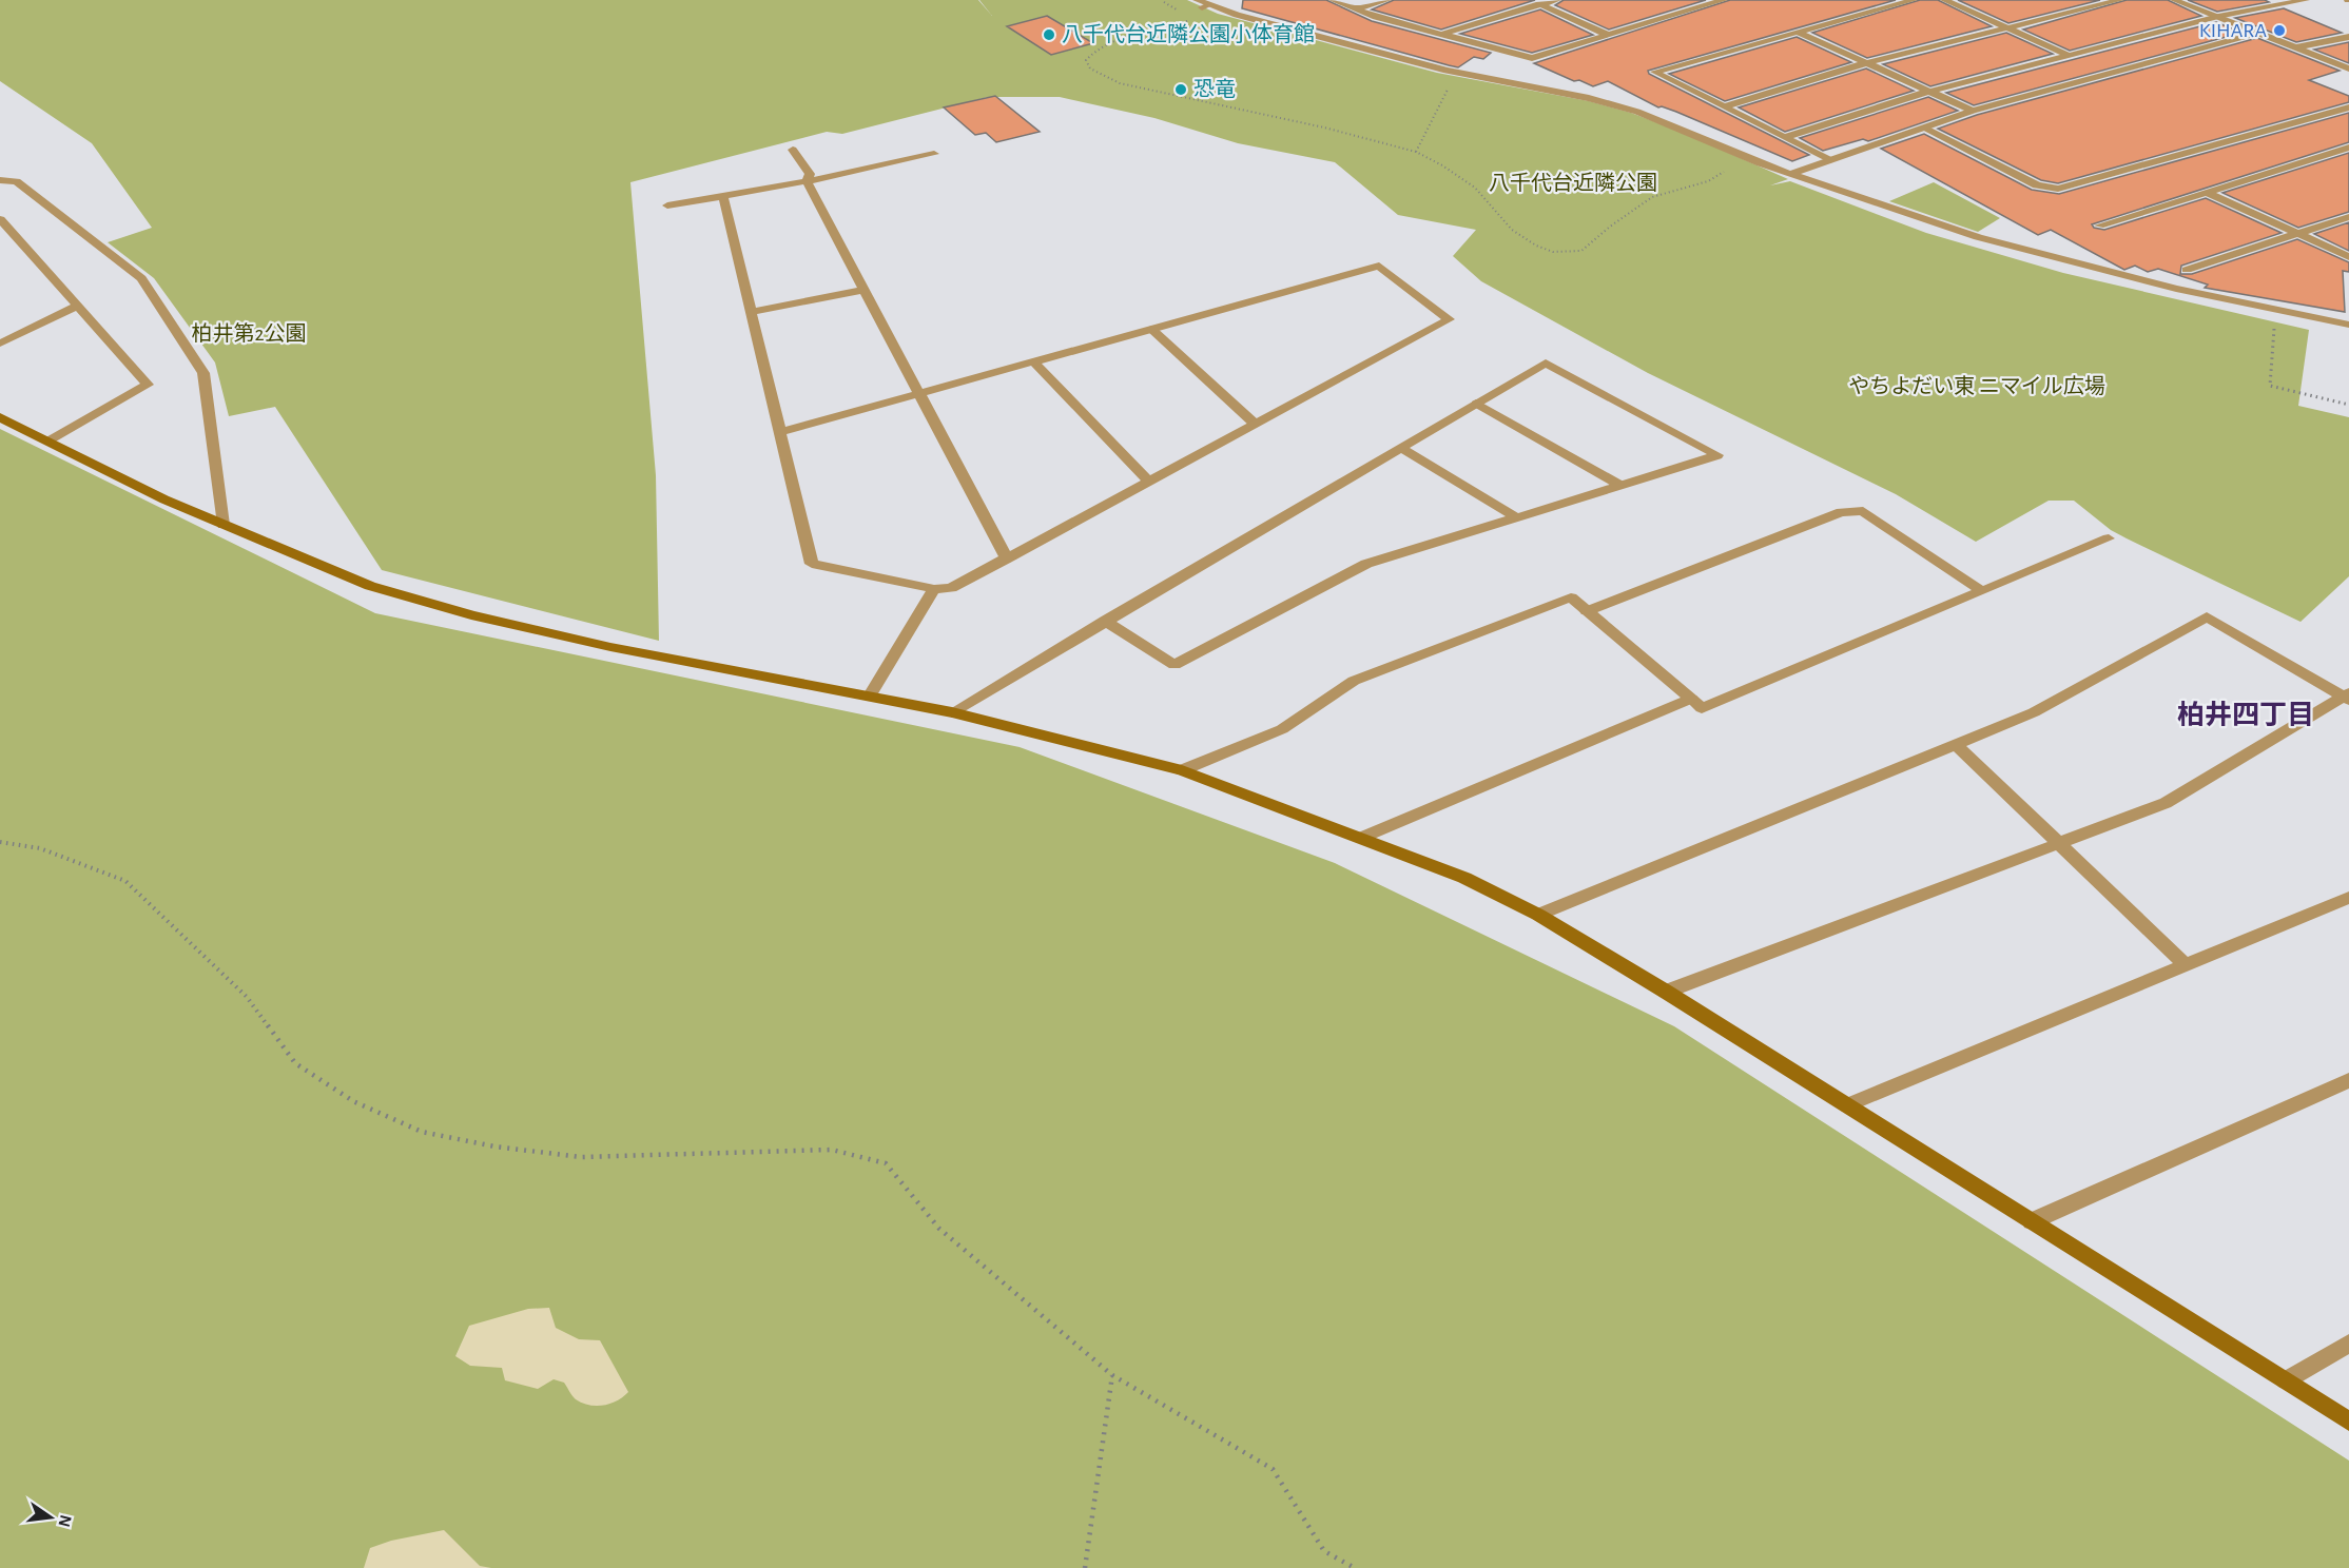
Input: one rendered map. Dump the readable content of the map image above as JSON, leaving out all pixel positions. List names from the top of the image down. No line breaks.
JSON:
{"districts":["柏井四丁目"],"parks":["八千代台近隣公園","柏井第2公園","やちよだい東 ニマイル広場"],"places":["KIHARA","八千代台近隣公園小体育館","恐竜"],"north":"right"}
